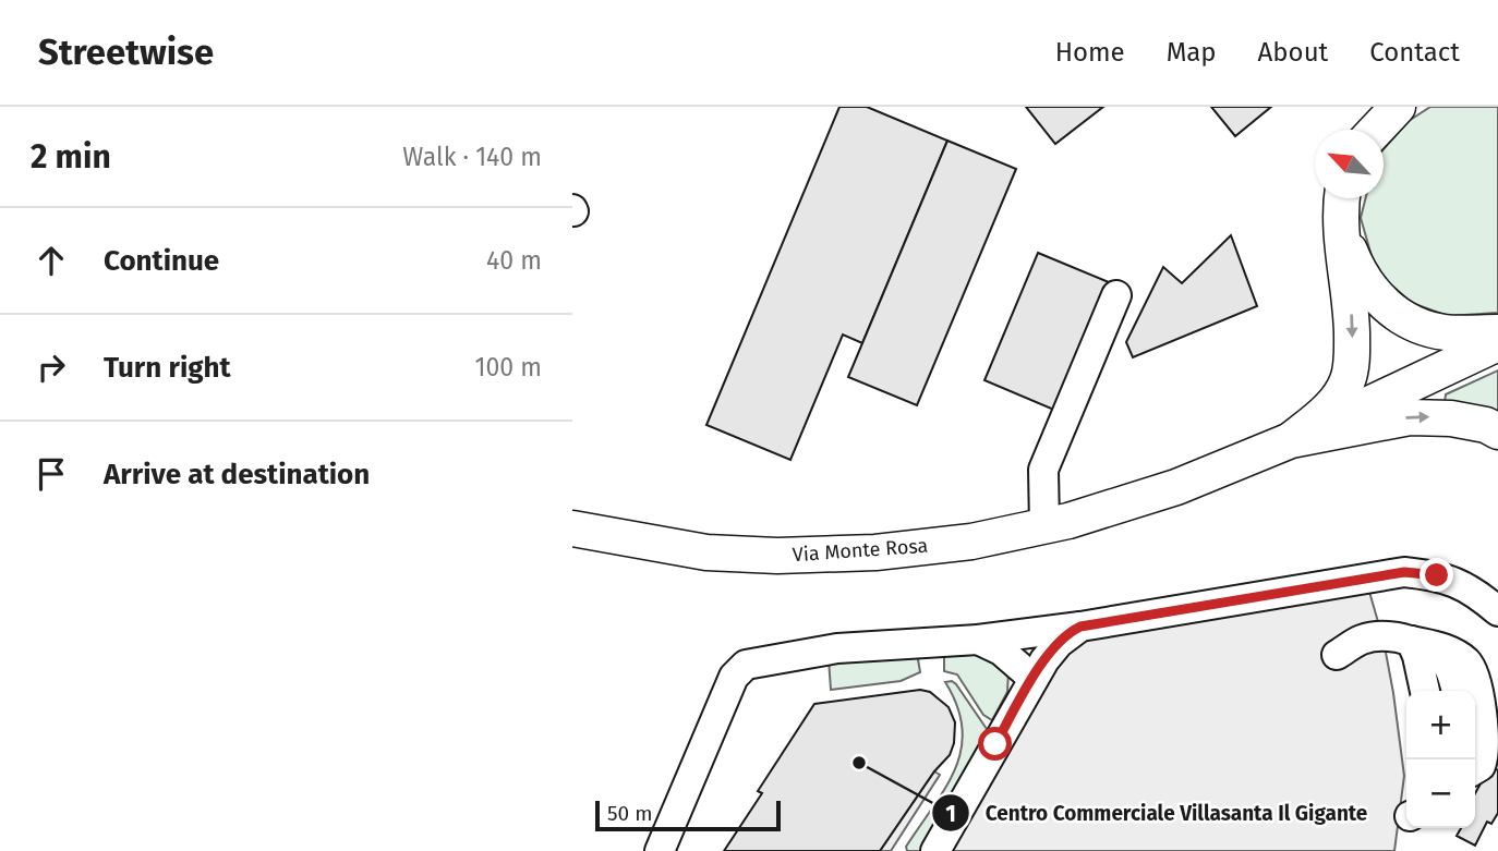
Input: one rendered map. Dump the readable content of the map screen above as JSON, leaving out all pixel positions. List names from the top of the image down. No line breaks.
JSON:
{"streets":{"main road":["Via Monte Rosa"]},"places":["Centro Commerciale Villasanta Il Gigante"],"scale_bar":"50 m","north":"top left","page":{"header":"Streetwise","nav":["Home","Map","About","Contact"],"heading":["2 min","Walk · 140 m"],"list":[["Continue","40 m"],["Turn right","100 m"],"Arrive at destination"],"map_buttons":["+","−"],"scale":"50 m"}}
